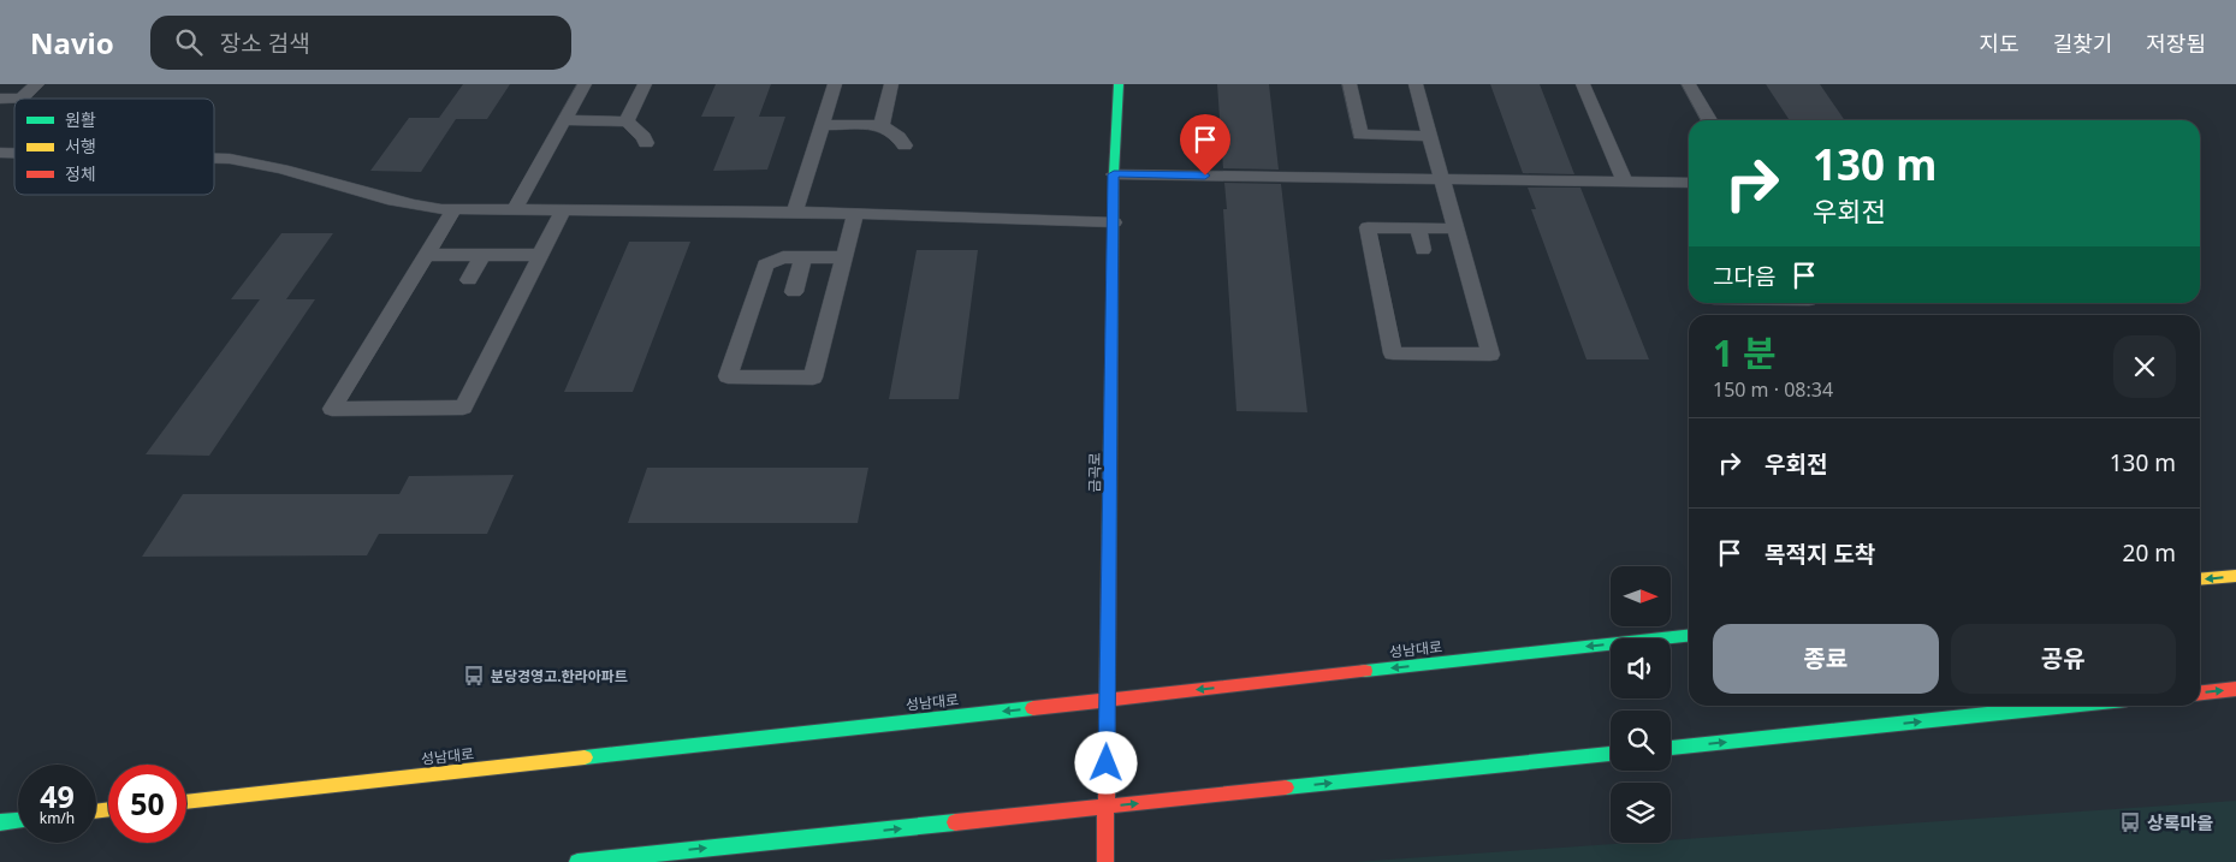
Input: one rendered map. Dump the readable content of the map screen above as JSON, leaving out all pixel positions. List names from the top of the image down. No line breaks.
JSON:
{"streets":{"main road":["금곡로","성남대로"]},"crossings":[["금곡로","성남대로"]],"places":{"bus stop":["분당경영고.한라아파트","상록마을"]},"legend":["원활","서행","정체"],"north":"right","page":{"header":"Navio","search":"장소 검색","nav":["지도","길찾기","저장됨"],"turn":["130 m","우회전"],"then":"그다음","heading":["1 분","150 m · 08:34"],"list":[{"name":"우회전","value":"130 m"},{"name":"목적지 도착","value":"20 m"}],"buttons":["종료","공유"],"speed":"49 km/h","limit":"50"}}
